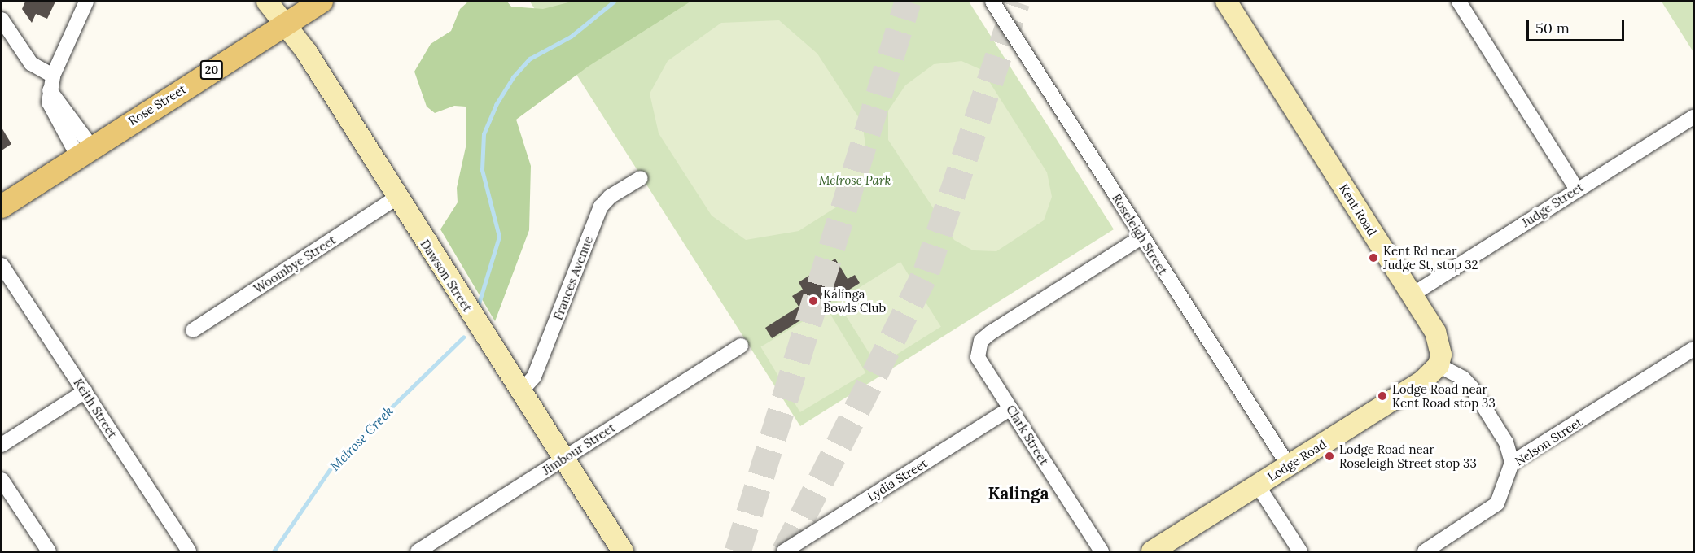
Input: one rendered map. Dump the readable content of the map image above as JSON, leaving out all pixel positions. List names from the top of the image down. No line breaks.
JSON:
{"streets":{"main road":["20","Rose Street"],"street":["Judge Street","Kent Road","Roseleigh Street","Woombye Street","Dawson Street","Frances Avenue","Keith Street","Clark Street","Nelson Street","Jimbour Street","Lodge Road","Lydia Street"]},"crossings":[["20","Rose Street"],["Rose Street","Dawson Street"],["Judge Street","Kent Road"],["Kent Road","Lodge Road"],["Roseleigh Street","Clark Street"],["Roseleigh Street","Lodge Road"],["Woombye Street","Dawson Street"],["Dawson Street","Frances Avenue"],["Dawson Street","Jimbour Street"],["Clark Street","Lydia Street"]],"districts":["Kalinga"],"water":["Melrose Creek"],"parks":["Melrose Park"],"places":["Kent Rd near Judge St, stop 32","Kalinga Bowls Club","Lodge Road near Kent Road stop 33","Lodge Road near Roseleigh Street stop 33"],"scale_bar":"50 m"}
